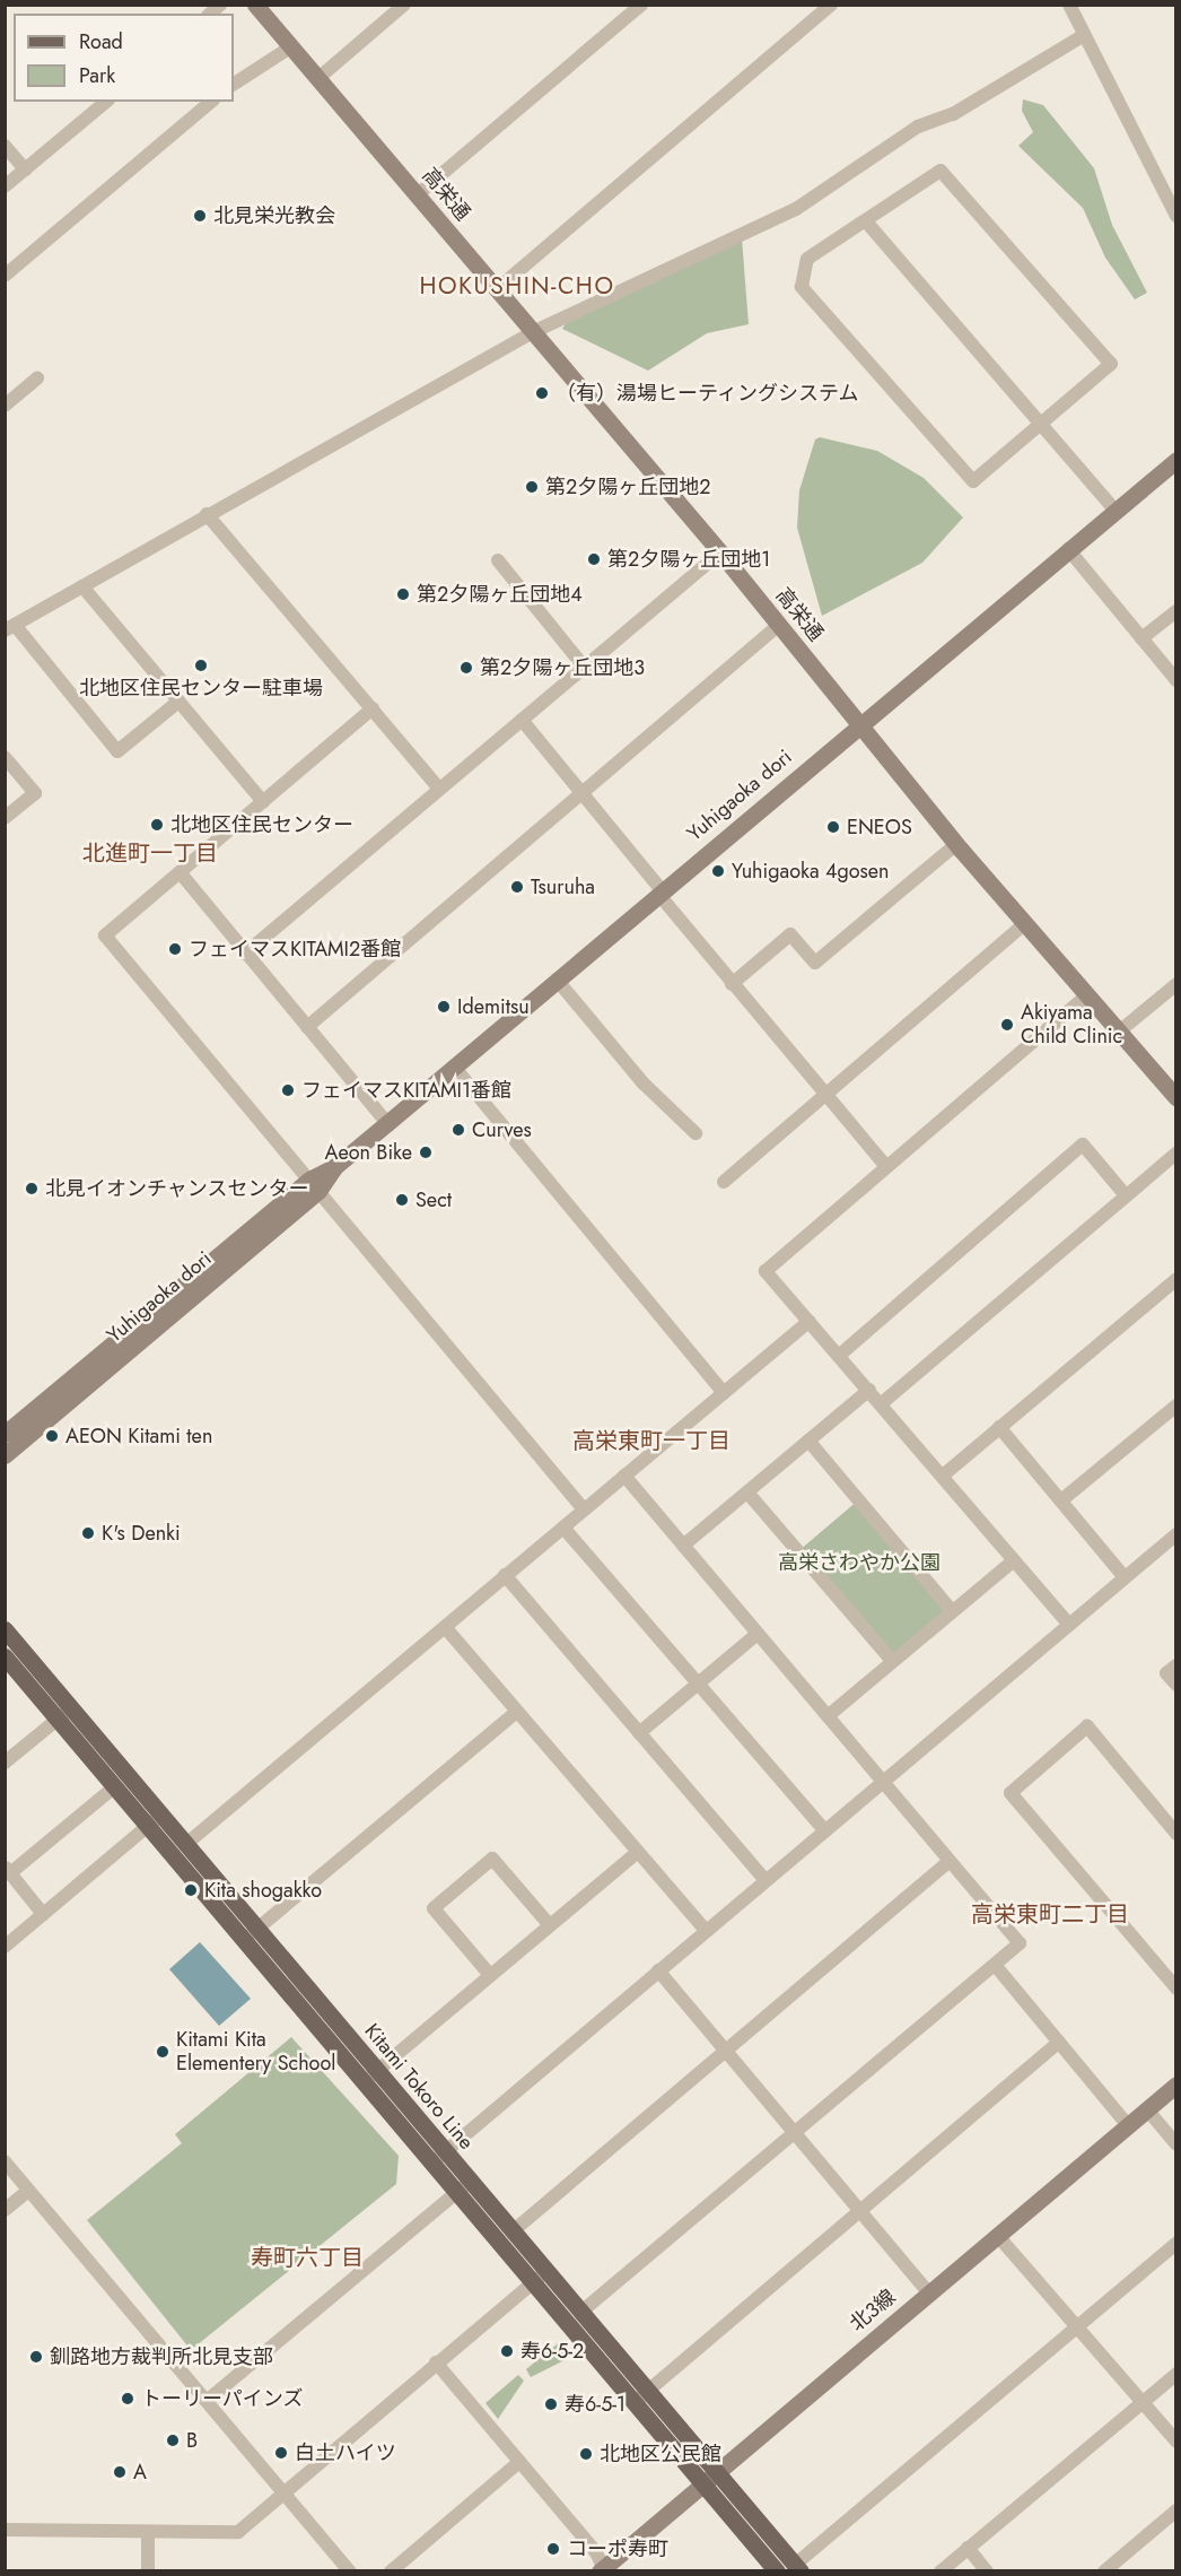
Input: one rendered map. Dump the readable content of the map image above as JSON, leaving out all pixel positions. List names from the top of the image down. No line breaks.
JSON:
{"streets":{"main road":["Kitami Tokoro Line"],"street":["高栄通","Yuhigaoka dori","北3線"]},"crossings":[["高栄通","Yuhigaoka dori"],["Kitami Tokoro Line","北3線"]],"districts":["HOKUSHIN-CHO","北進町一丁目","高栄東町一丁目","高栄東町二丁目","寿町六丁目"],"parks":["高栄さわやか公園"],"places":["北見栄光教会","（有）湯場ヒーティングシステム","第2夕陽ヶ丘団地2","第2夕陽ヶ丘団地1","第2夕陽ヶ丘団地4","北地区住民センター駐車場","第2夕陽ヶ丘団地3","北地区住民センター","ENEOS","Yuhigaoka 4gosen","Tsuruha","フェイマスKITAMI2番館","Idemitsu","Akiyama Child Clinic","フェイマスKITAMI1番館","Curves","Aeon Bike","北見イオンチャンスセンター","Sect","AEON Kitami ten","K's Denki","Kita shogakko","Kitami Kita Elementery School","寿6-5-2","釧路地方裁判所北見支部","トーリーパインズ","寿6-5-1","B","白土ハイツ","北地区公民館","A","コーポ寿町"],"legend":["Road","Park"]}
